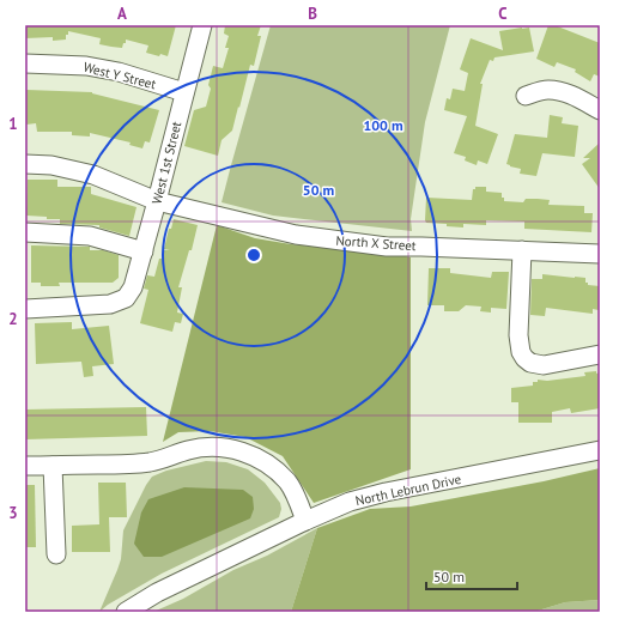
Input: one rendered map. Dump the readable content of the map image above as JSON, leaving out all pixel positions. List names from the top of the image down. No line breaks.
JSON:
{"streets":{"street":["West Y Street","West 1st Street","North X Street","North Lebrun Drive"]},"crossings":[["West Y Street","West 1st Street"],["West 1st Street","North X Street"]],"scale_bar":"50 m","grid":{"columns":["A","B","C"],"rows":["1","2","3"]},"rings":["100 m","50 m"]}
